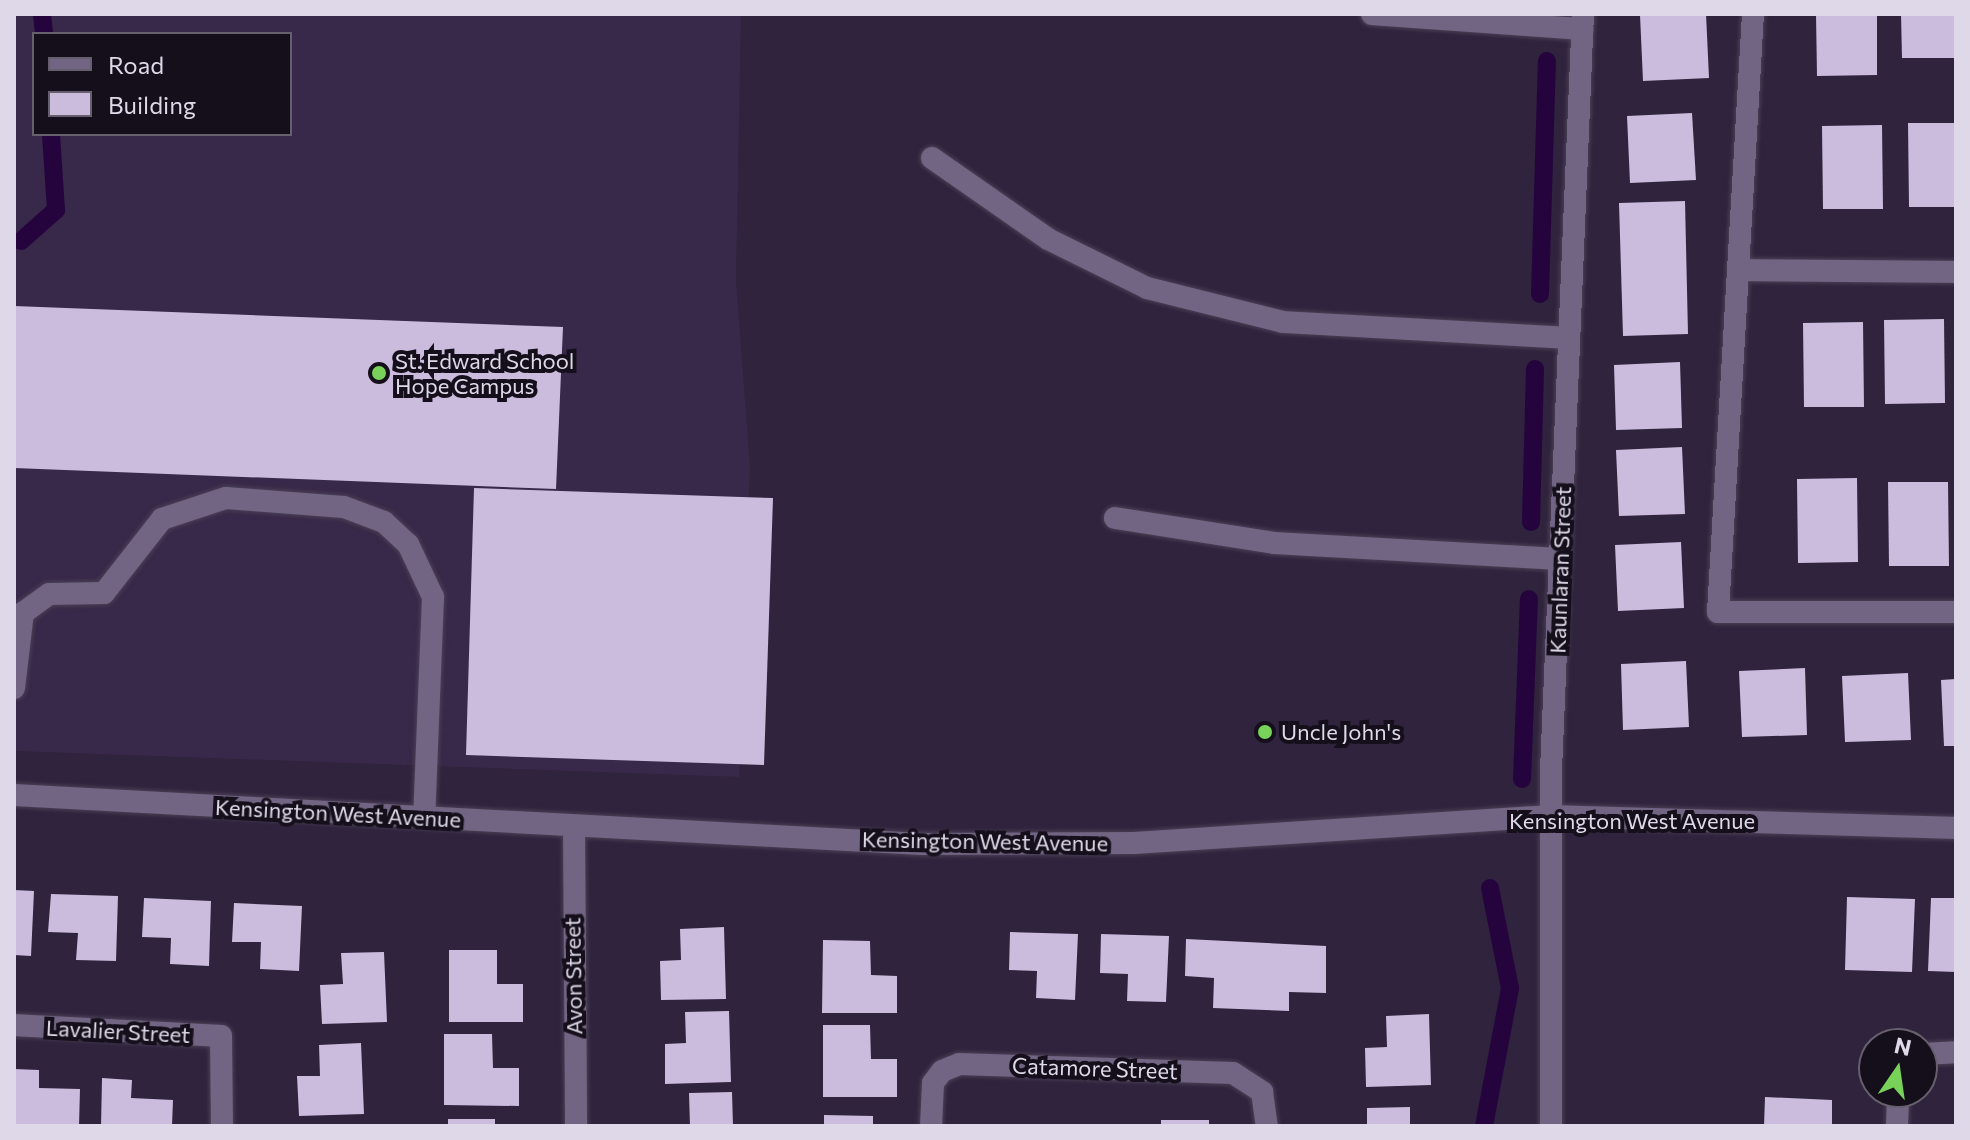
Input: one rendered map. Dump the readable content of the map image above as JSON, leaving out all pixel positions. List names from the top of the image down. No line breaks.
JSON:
{"streets":{"street":["Kaunlaran Street","Kensington West Avenue","Avon Street","Lavalier Street","Catamore Street"]},"crossings":[["Kaunlaran Street","Kensington West Avenue"],["Kensington West Avenue","Avon Street"]],"places":["St. Edward School Hope Campus","Uncle John's"],"legend":["Road","Building"],"north":"top"}
